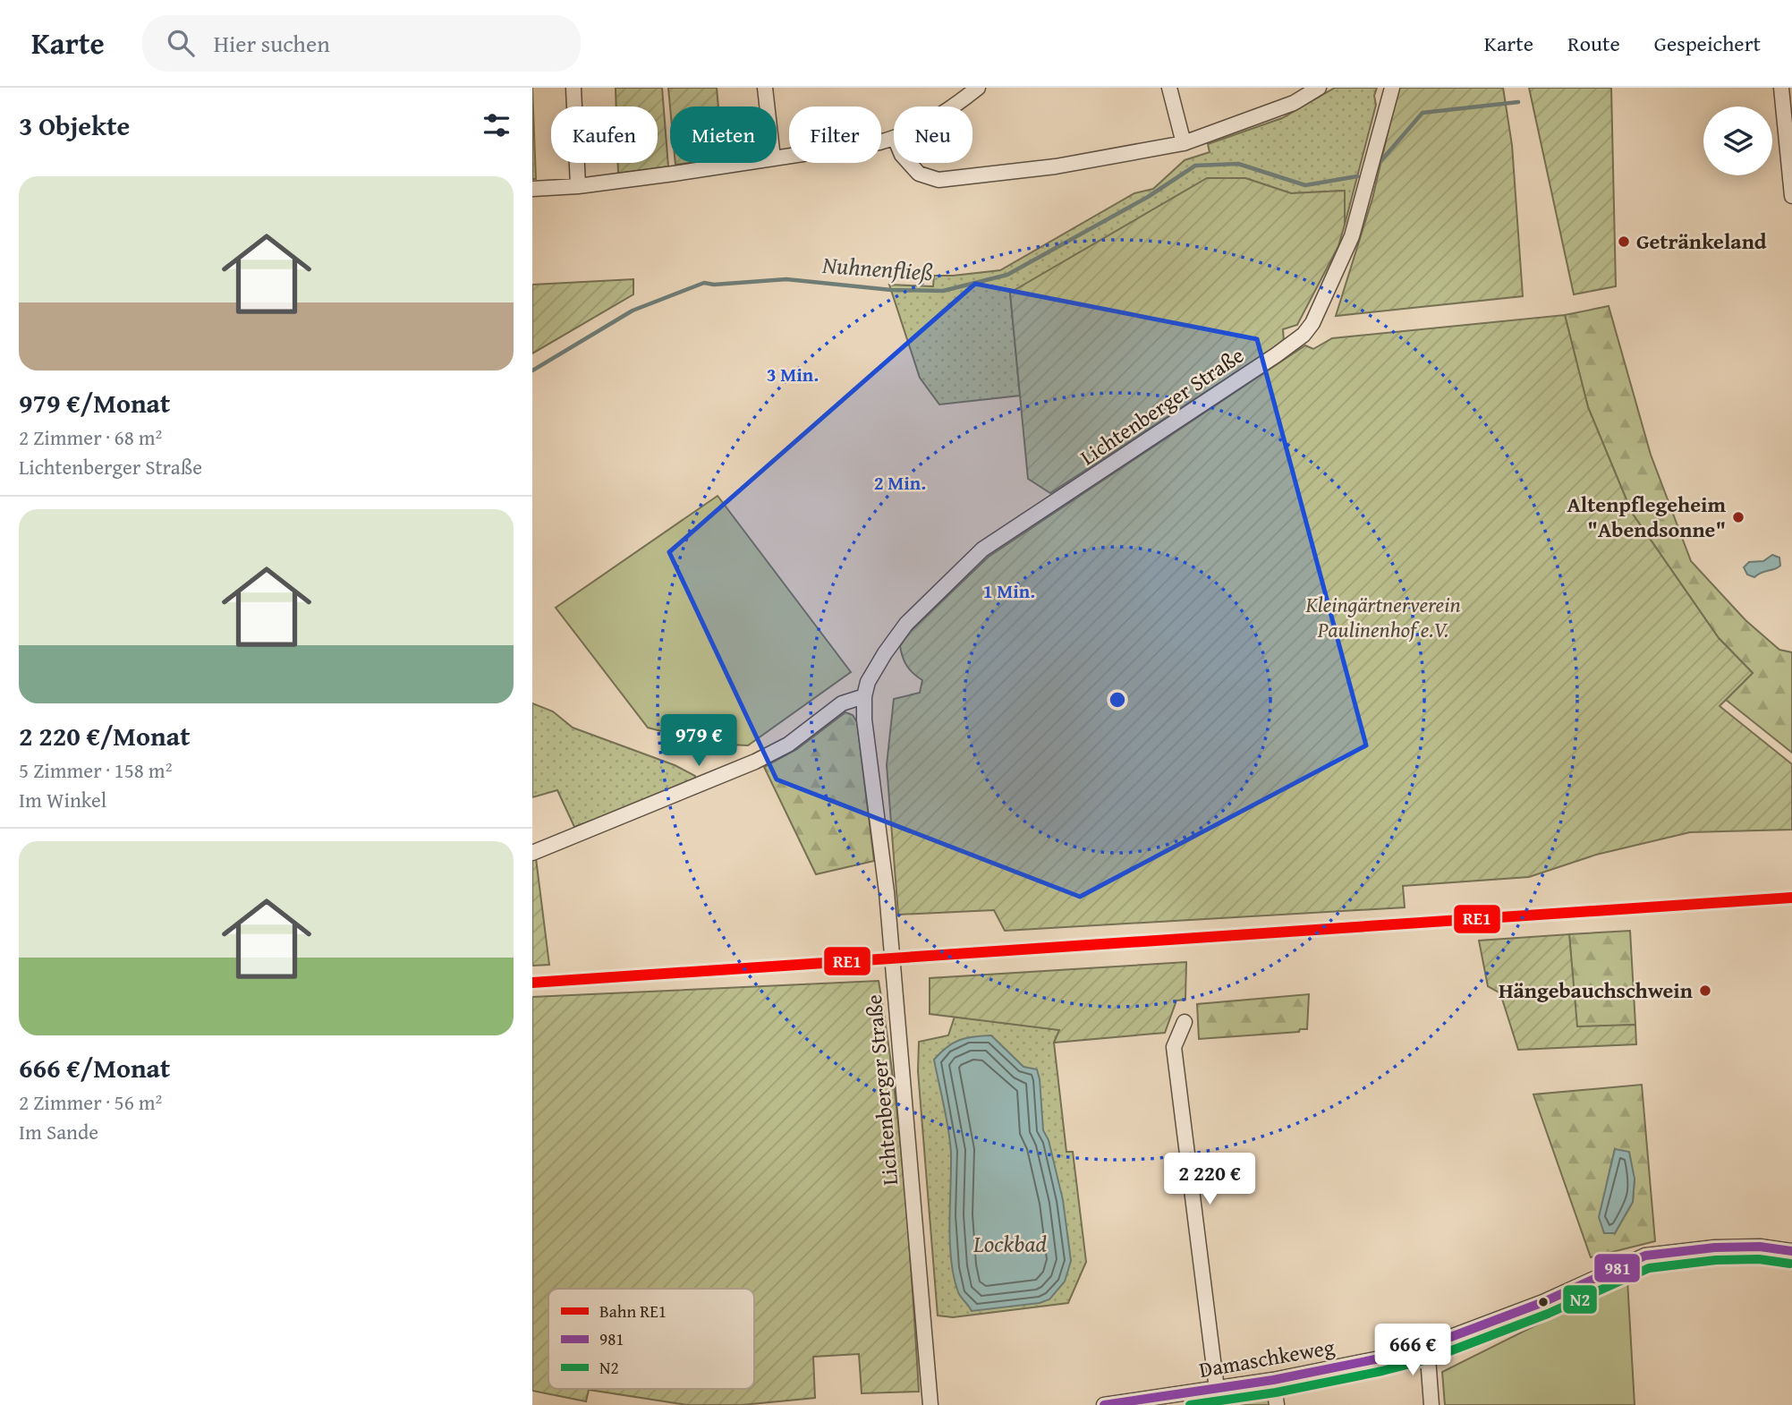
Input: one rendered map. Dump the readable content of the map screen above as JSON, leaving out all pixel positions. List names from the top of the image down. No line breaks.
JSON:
{"streets":{"street":["Lichtenberger Straße","Damaschkeweg"]},"water":["Nuhnenfließ","Lockbad"],"parks":["Kleingärtnerverein Paulinenhof e.V."],"places":["Getränkeland","Altenpflegeheim \"Abendsonne\"","Hängebauchschwein"],"lines":["rail line RE1","transit line 981","transit line N2"],"legend":["Bahn RE1","981","N2"],"page":{"header":"Karte","search":"Hier suchen","nav":["Karte","Route","Gespeichert"],"heading":"3 Objekte","chip":["Kaufen","Mieten","Filter","Neu"],"list":[{"name":"979 €/Monat","note":"2 Zimmer · 68 m² · Lichtenberger Straße"},{"name":"2 220 €/Monat","note":"5 Zimmer · 158 m² · Im Winkel"},{"name":"666 €/Monat","note":"2 Zimmer · 56 m² · Im Sande"}],"price":["979 €","2 220 €","666 €"]},"rings":["3 Min.","2 Min.","1 Min."]}
